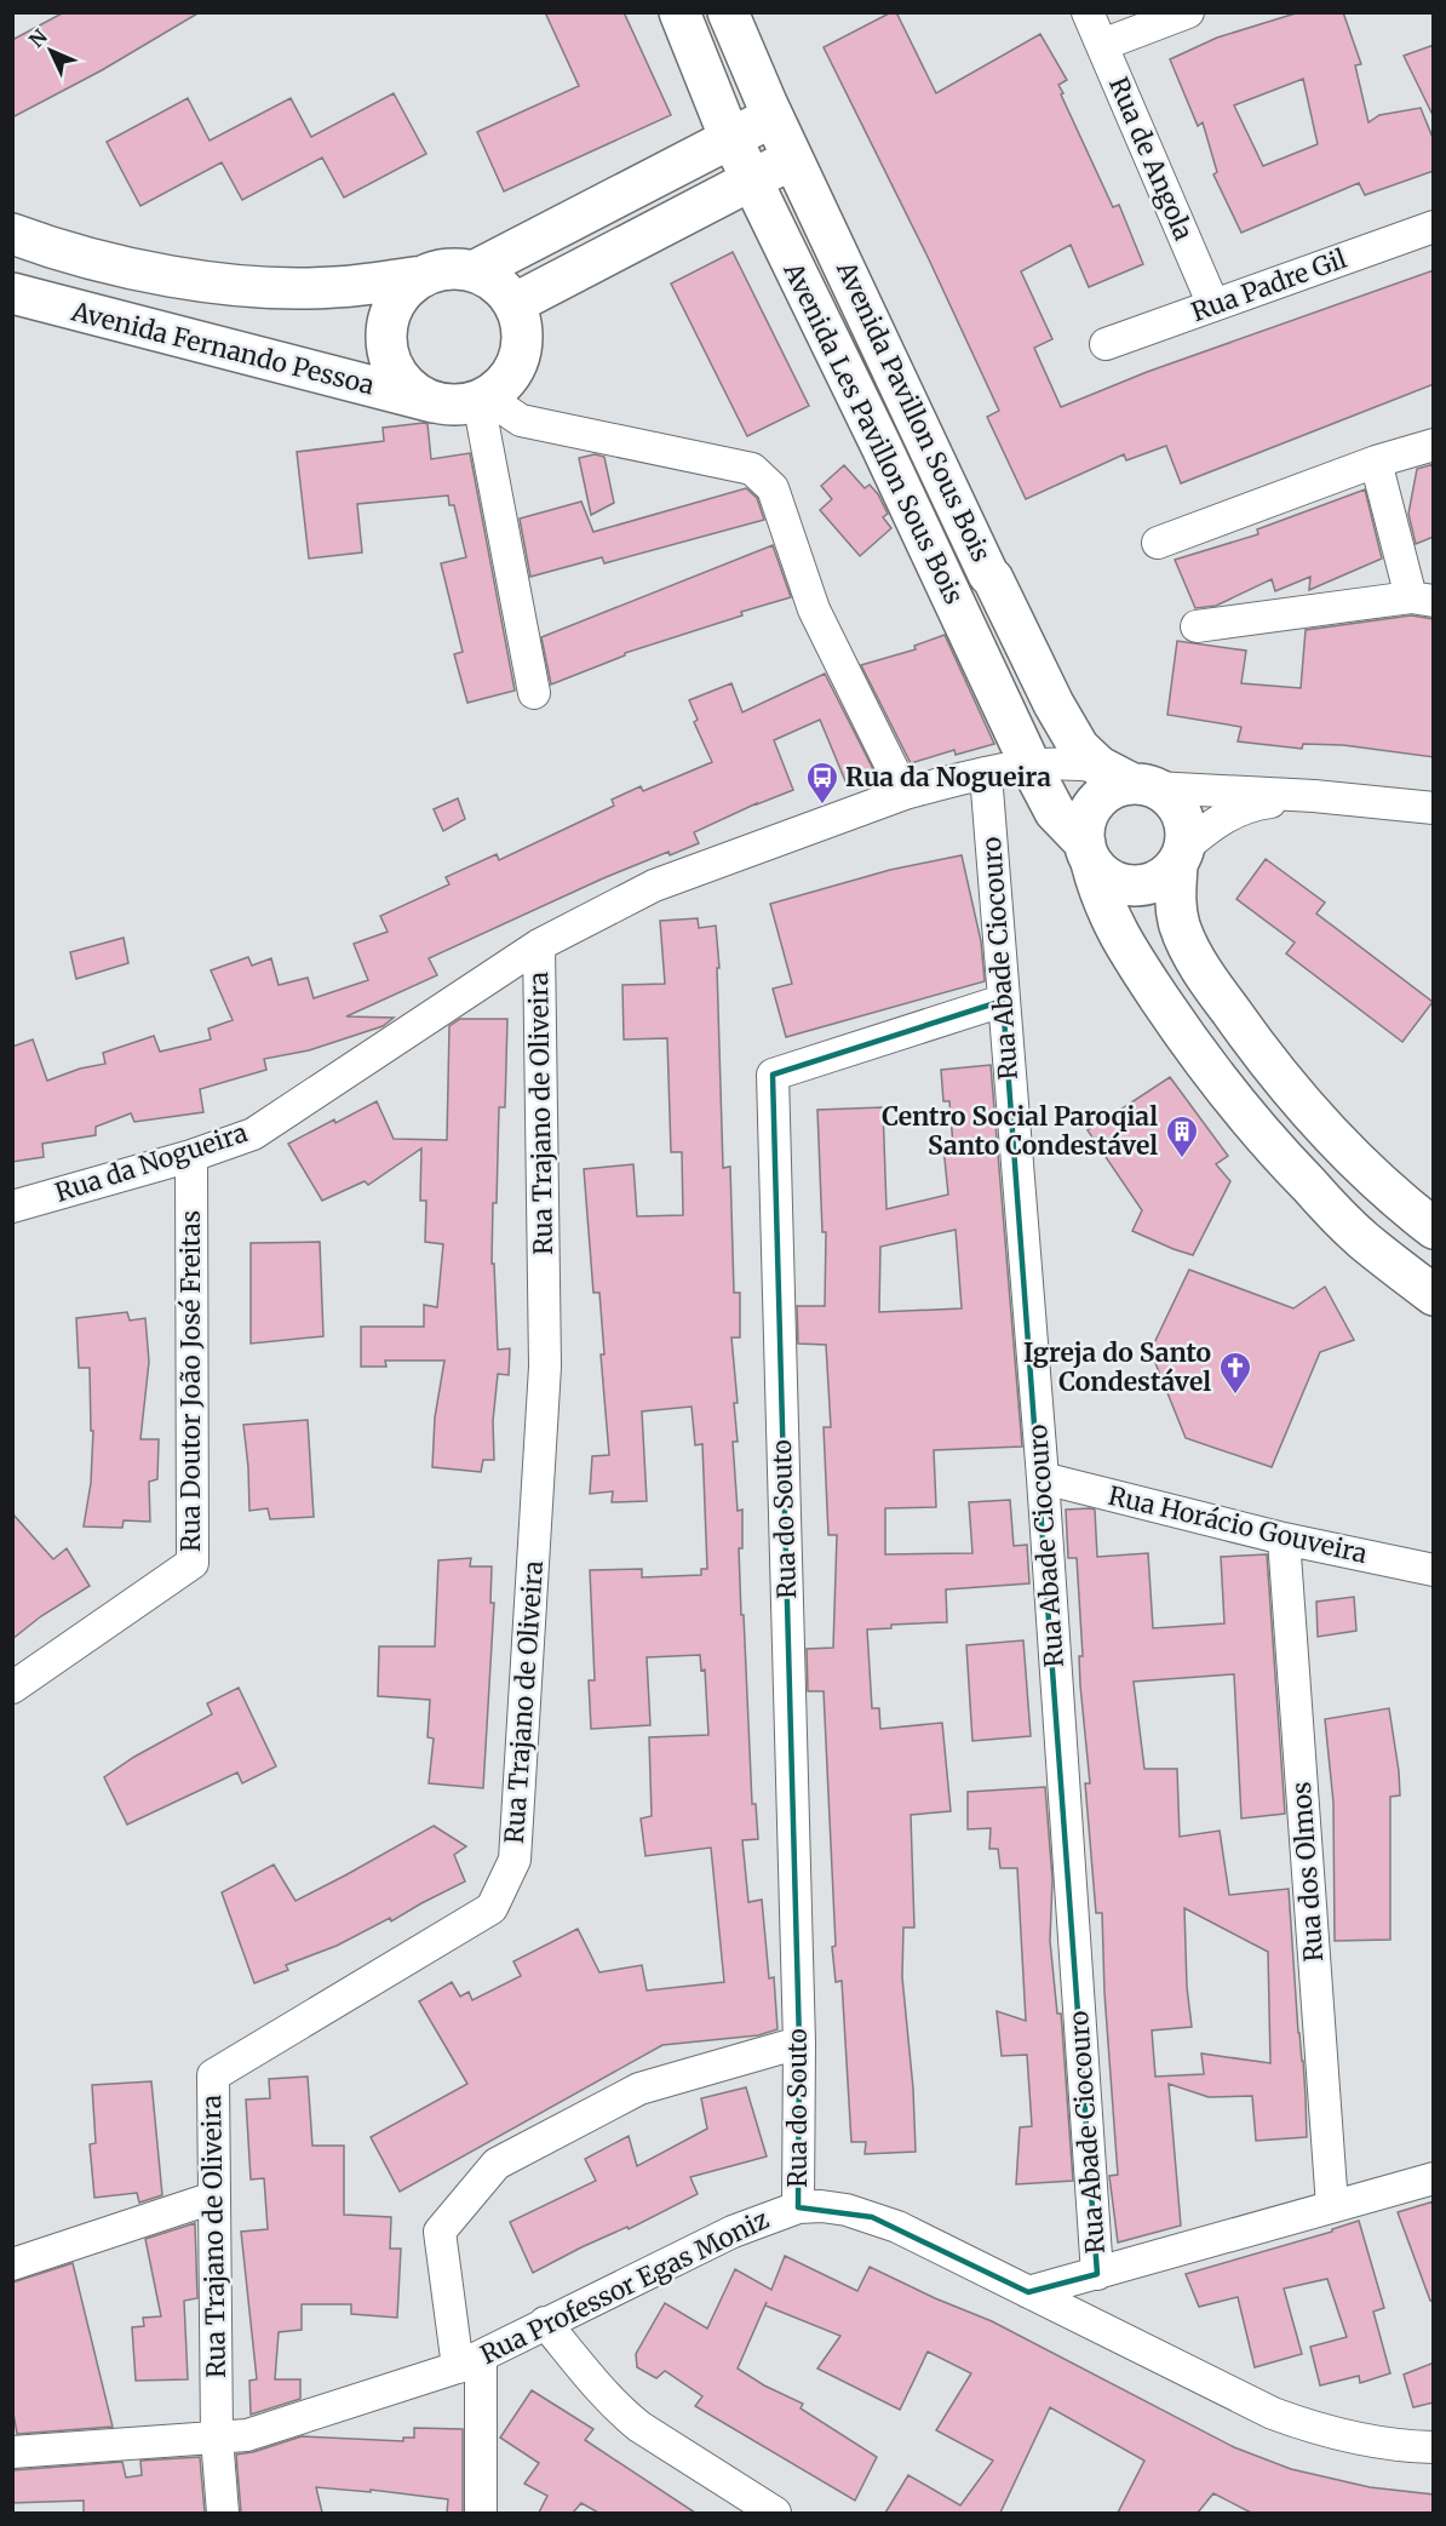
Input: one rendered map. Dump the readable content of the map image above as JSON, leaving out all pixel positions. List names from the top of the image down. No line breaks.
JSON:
{"streets":{"street":["Rua de Angola","Rua Padre Gil","Avenida Fernando Pessoa","Avenida Pavillon Sous Bois","Avenida Les Pavillon Sous Bois","Rua Abade Ciocouro","Rua Trajano de Oliveira","Rua da Nogueira","Rua Doutor João José Freitas","Rua do Souto","Rua Horácio Gouveira","Rua dos Olmos","Rua Professor Egas Moniz"]},"crossings":[["Rua de Angola","Rua Padre Gil"],["Avenida Pavillon Sous Bois","Avenida Les Pavillon Sous Bois"],["Avenida Pavillon Sous Bois","Rua da Nogueira"],["Avenida Les Pavillon Sous Bois","Rua da Nogueira"],["Rua Abade Ciocouro","Rua da Nogueira"],["Rua Abade Ciocouro","Rua do Souto"],["Rua Abade Ciocouro","Rua Horácio Gouveira"],["Rua Trajano de Oliveira","Rua da Nogueira"],["Rua Trajano de Oliveira","Rua Professor Egas Moniz"],["Rua da Nogueira","Rua Doutor João José Freitas"],["Rua do Souto","Rua Professor Egas Moniz"],["Rua Horácio Gouveira","Rua dos Olmos"]],"places":{"bus stop":["Rua da Nogueira"],"building":["Centro Social Paroqial Santo Condestável"],"church":["Igreja do Santo Condestável"]},"north":"top left"}
